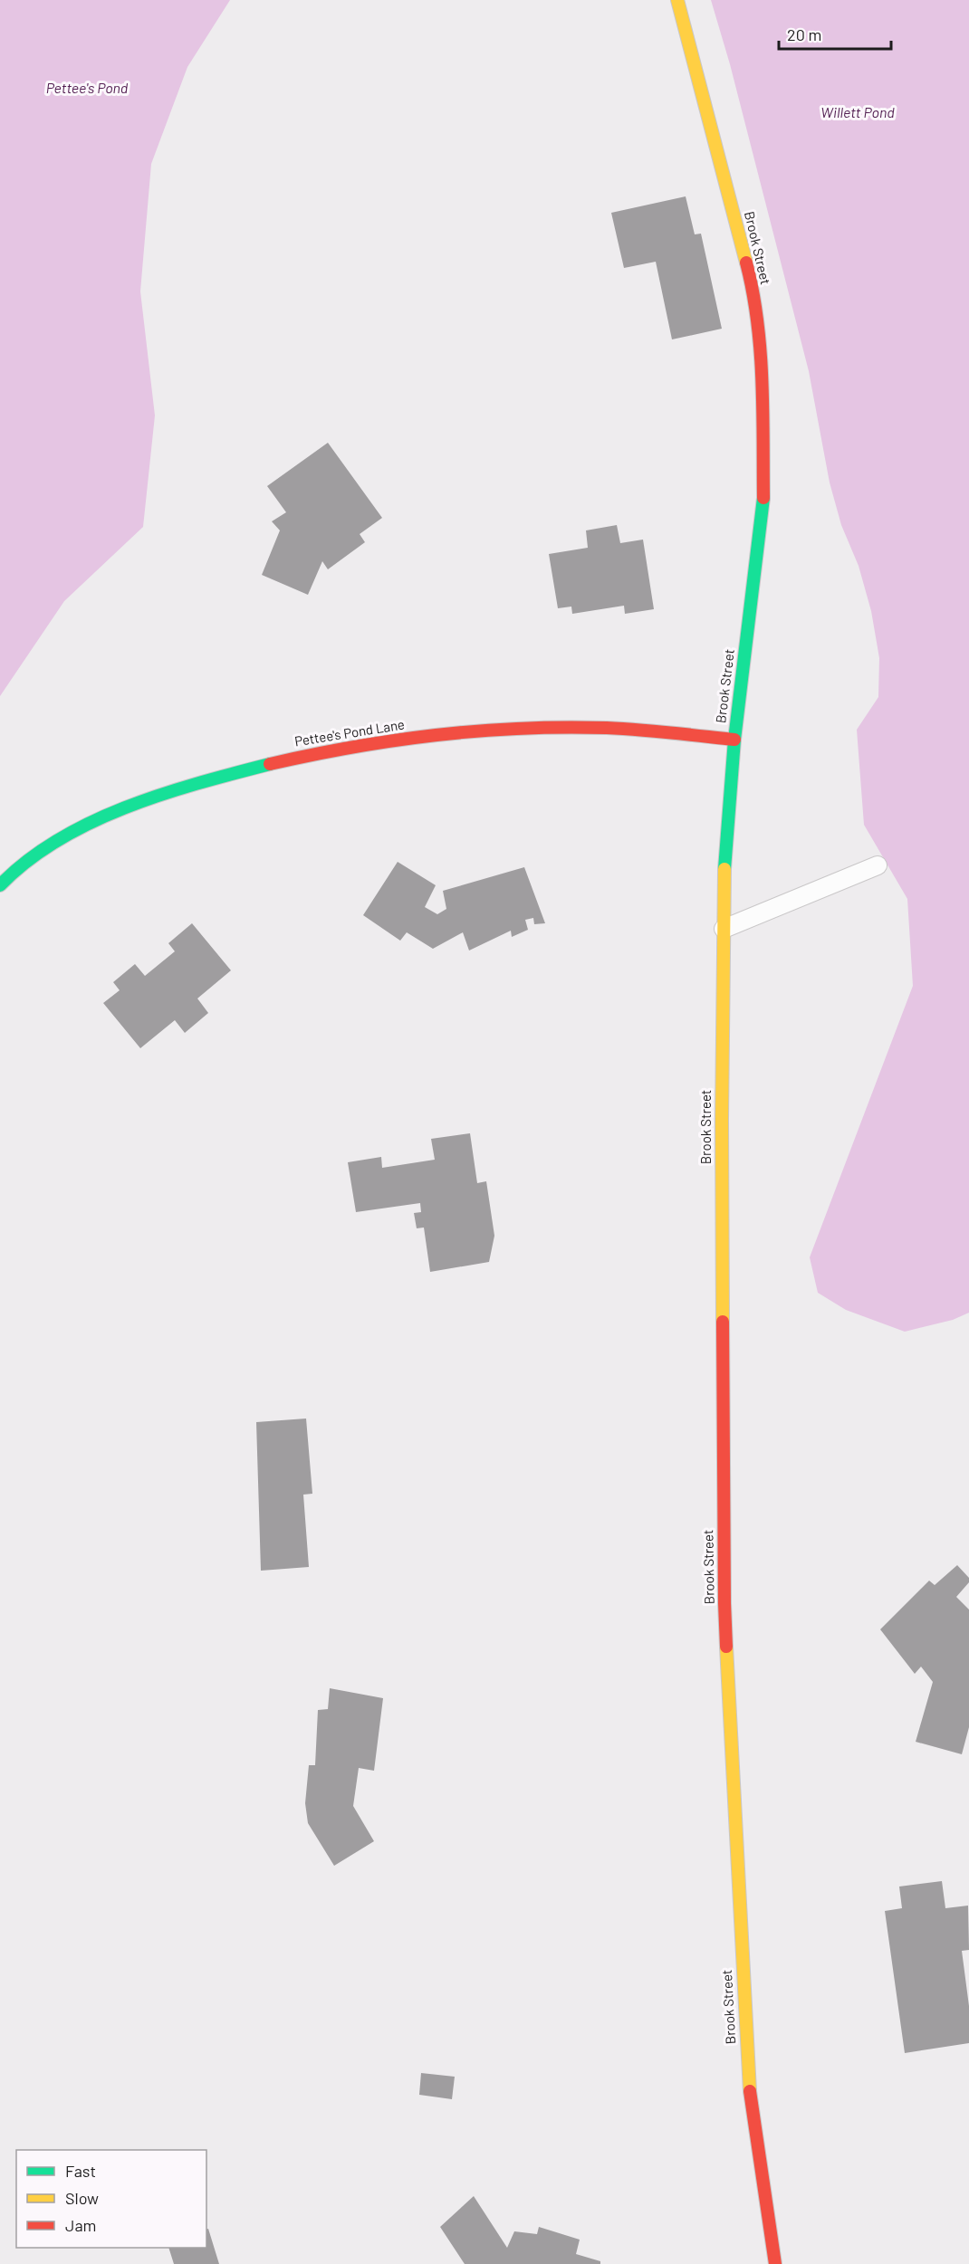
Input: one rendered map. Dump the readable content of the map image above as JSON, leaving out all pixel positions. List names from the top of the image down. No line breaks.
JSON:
{"streets":{"street":["Brook Street","Pettee's Pond Lane"]},"crossings":[["Brook Street","Pettee's Pond Lane"]],"water":["Pettee's Pond","Willett Pond"],"legend":["Fast","Slow","Jam"],"scale_bar":"20 m"}
